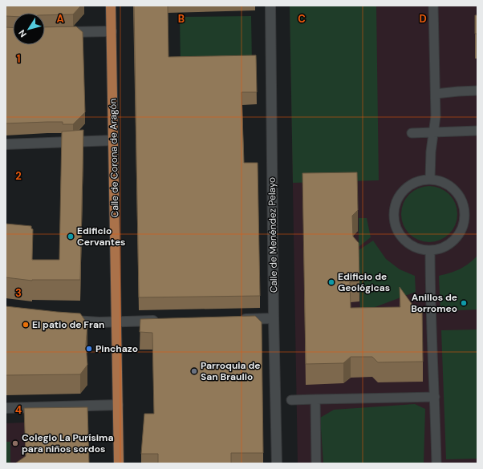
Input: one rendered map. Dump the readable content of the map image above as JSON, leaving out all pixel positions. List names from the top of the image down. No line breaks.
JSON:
{"streets":{"main road":["Calle de Corona de Aragón"],"street":["Calle de Menéndez Pelayo"]},"places":["Edificio Cervantes","Edificio de Geológicas","Anillos de Borromeo","El patio de Fran","Pinchazo","Parroquia de San Braulio","Colegio La Purísima para niños sordos"],"north":"bottom left","grid":{"columns":["A","B","C","D"],"rows":["1","2","3","4"]}}
